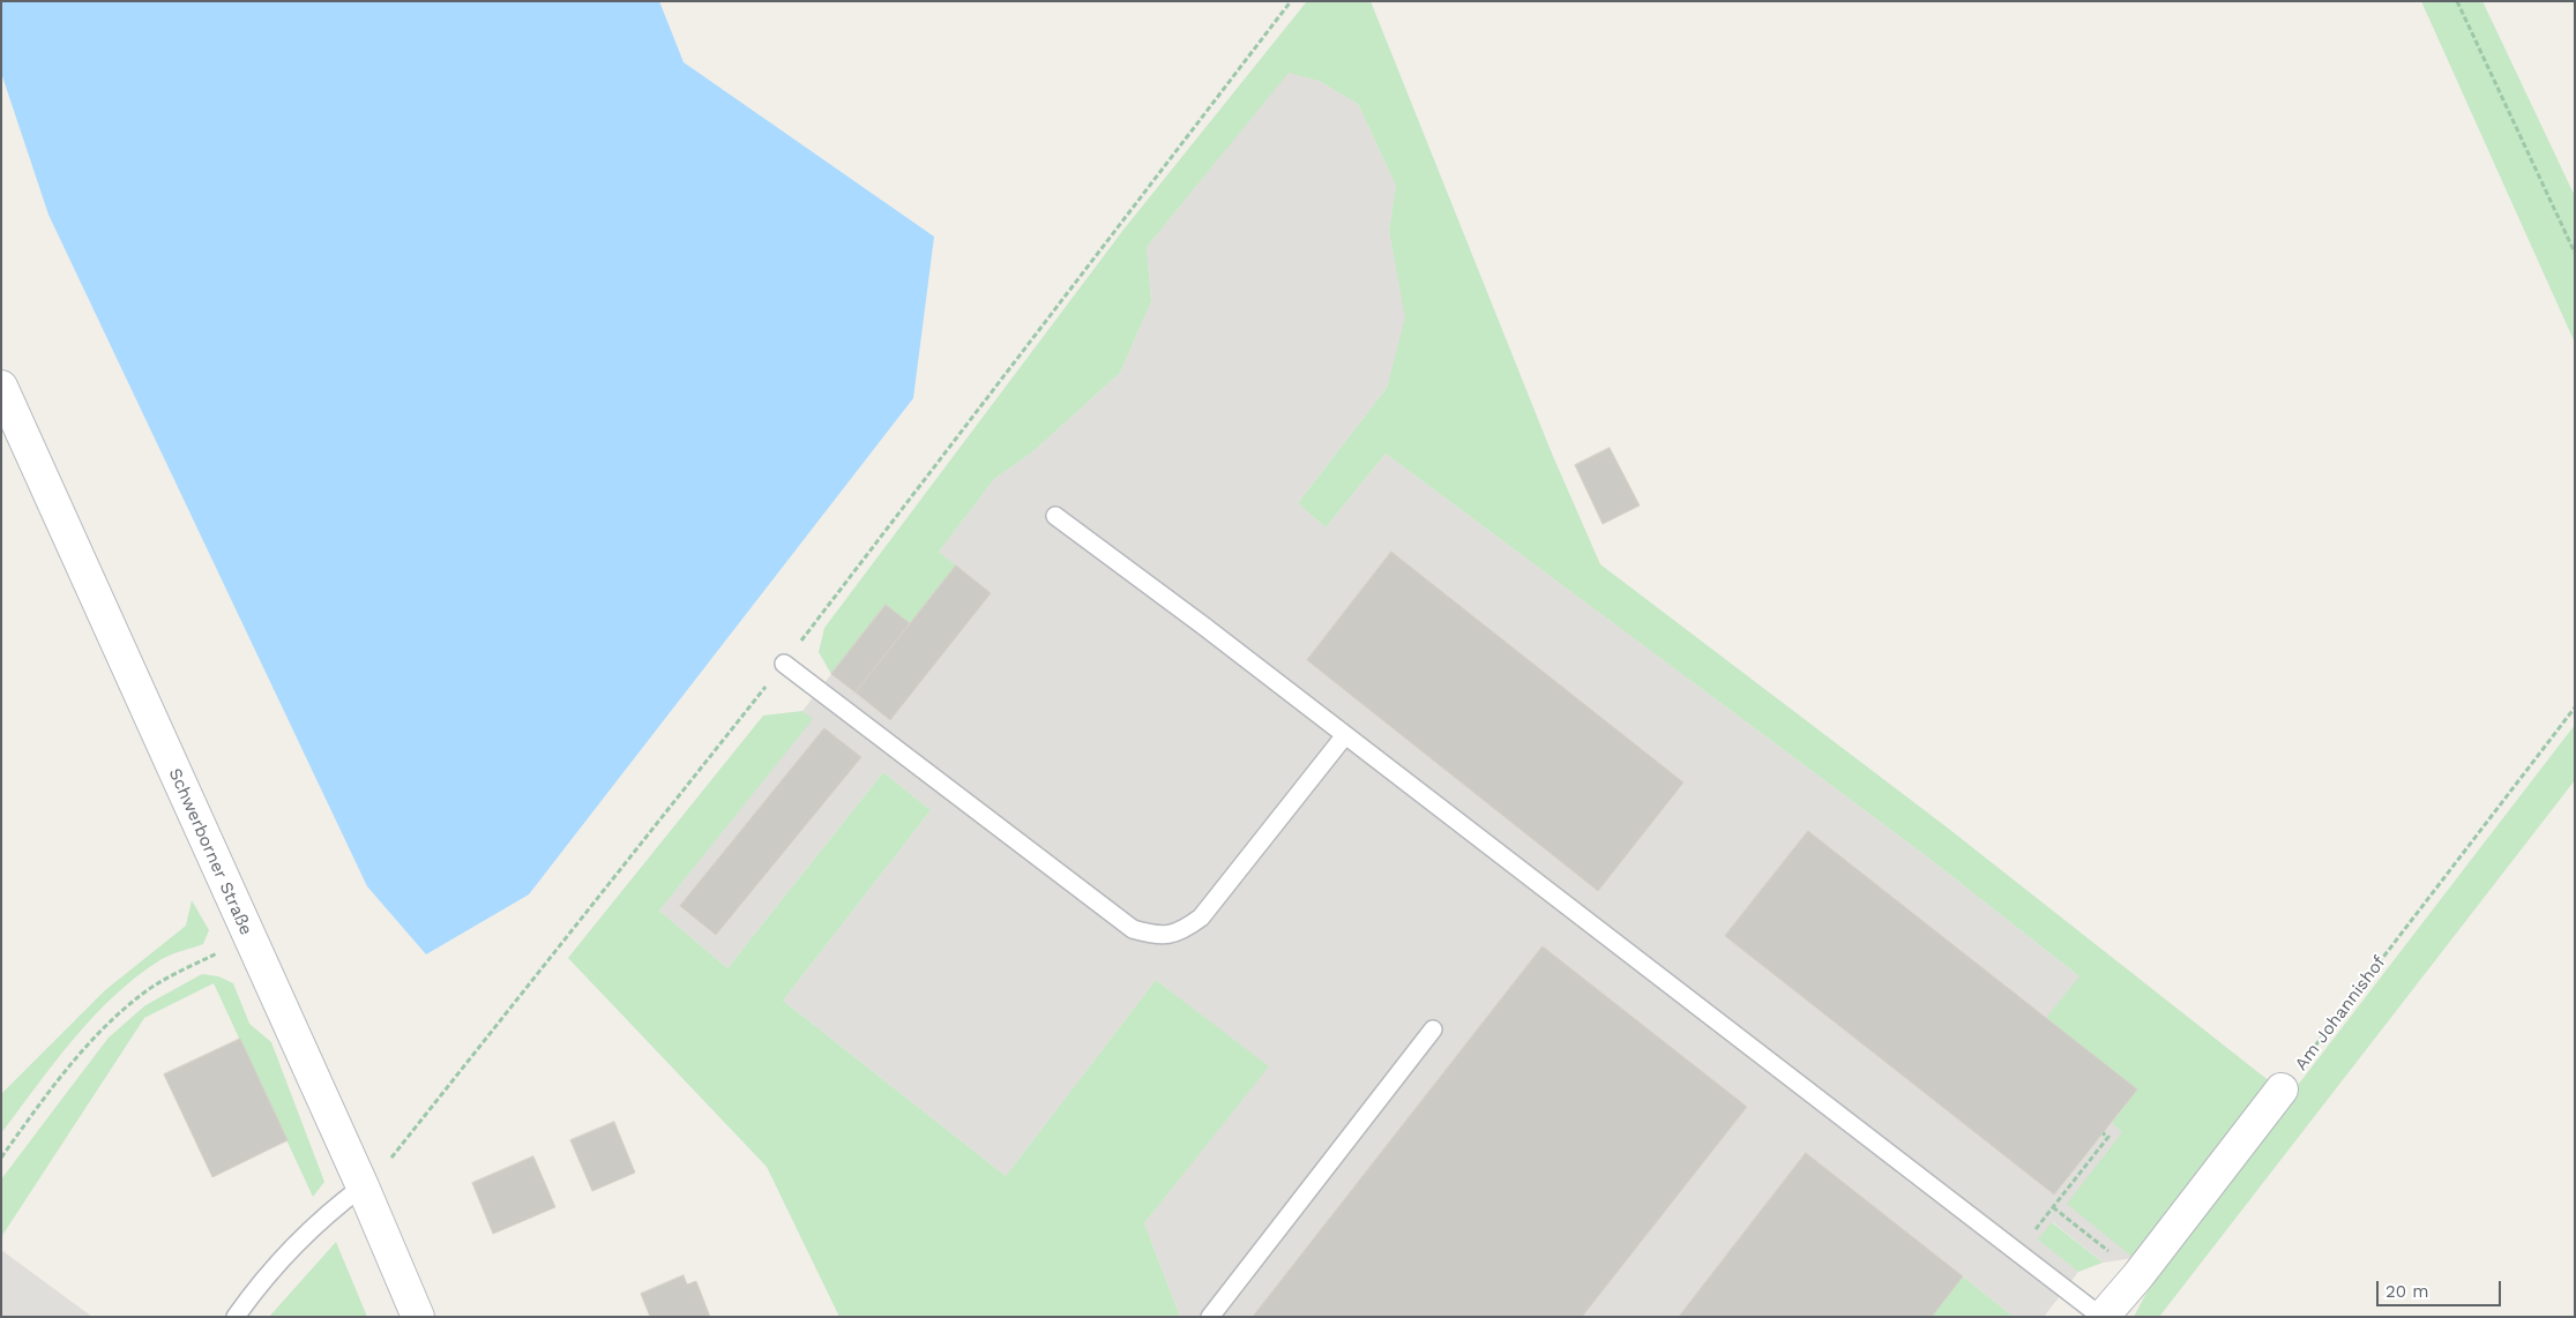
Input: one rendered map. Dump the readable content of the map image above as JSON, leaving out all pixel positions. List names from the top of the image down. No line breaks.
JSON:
{"streets":{"street":["Schwerborner Straße"],"path":["Am Johannishof"]},"scale_bar":"20 m"}
